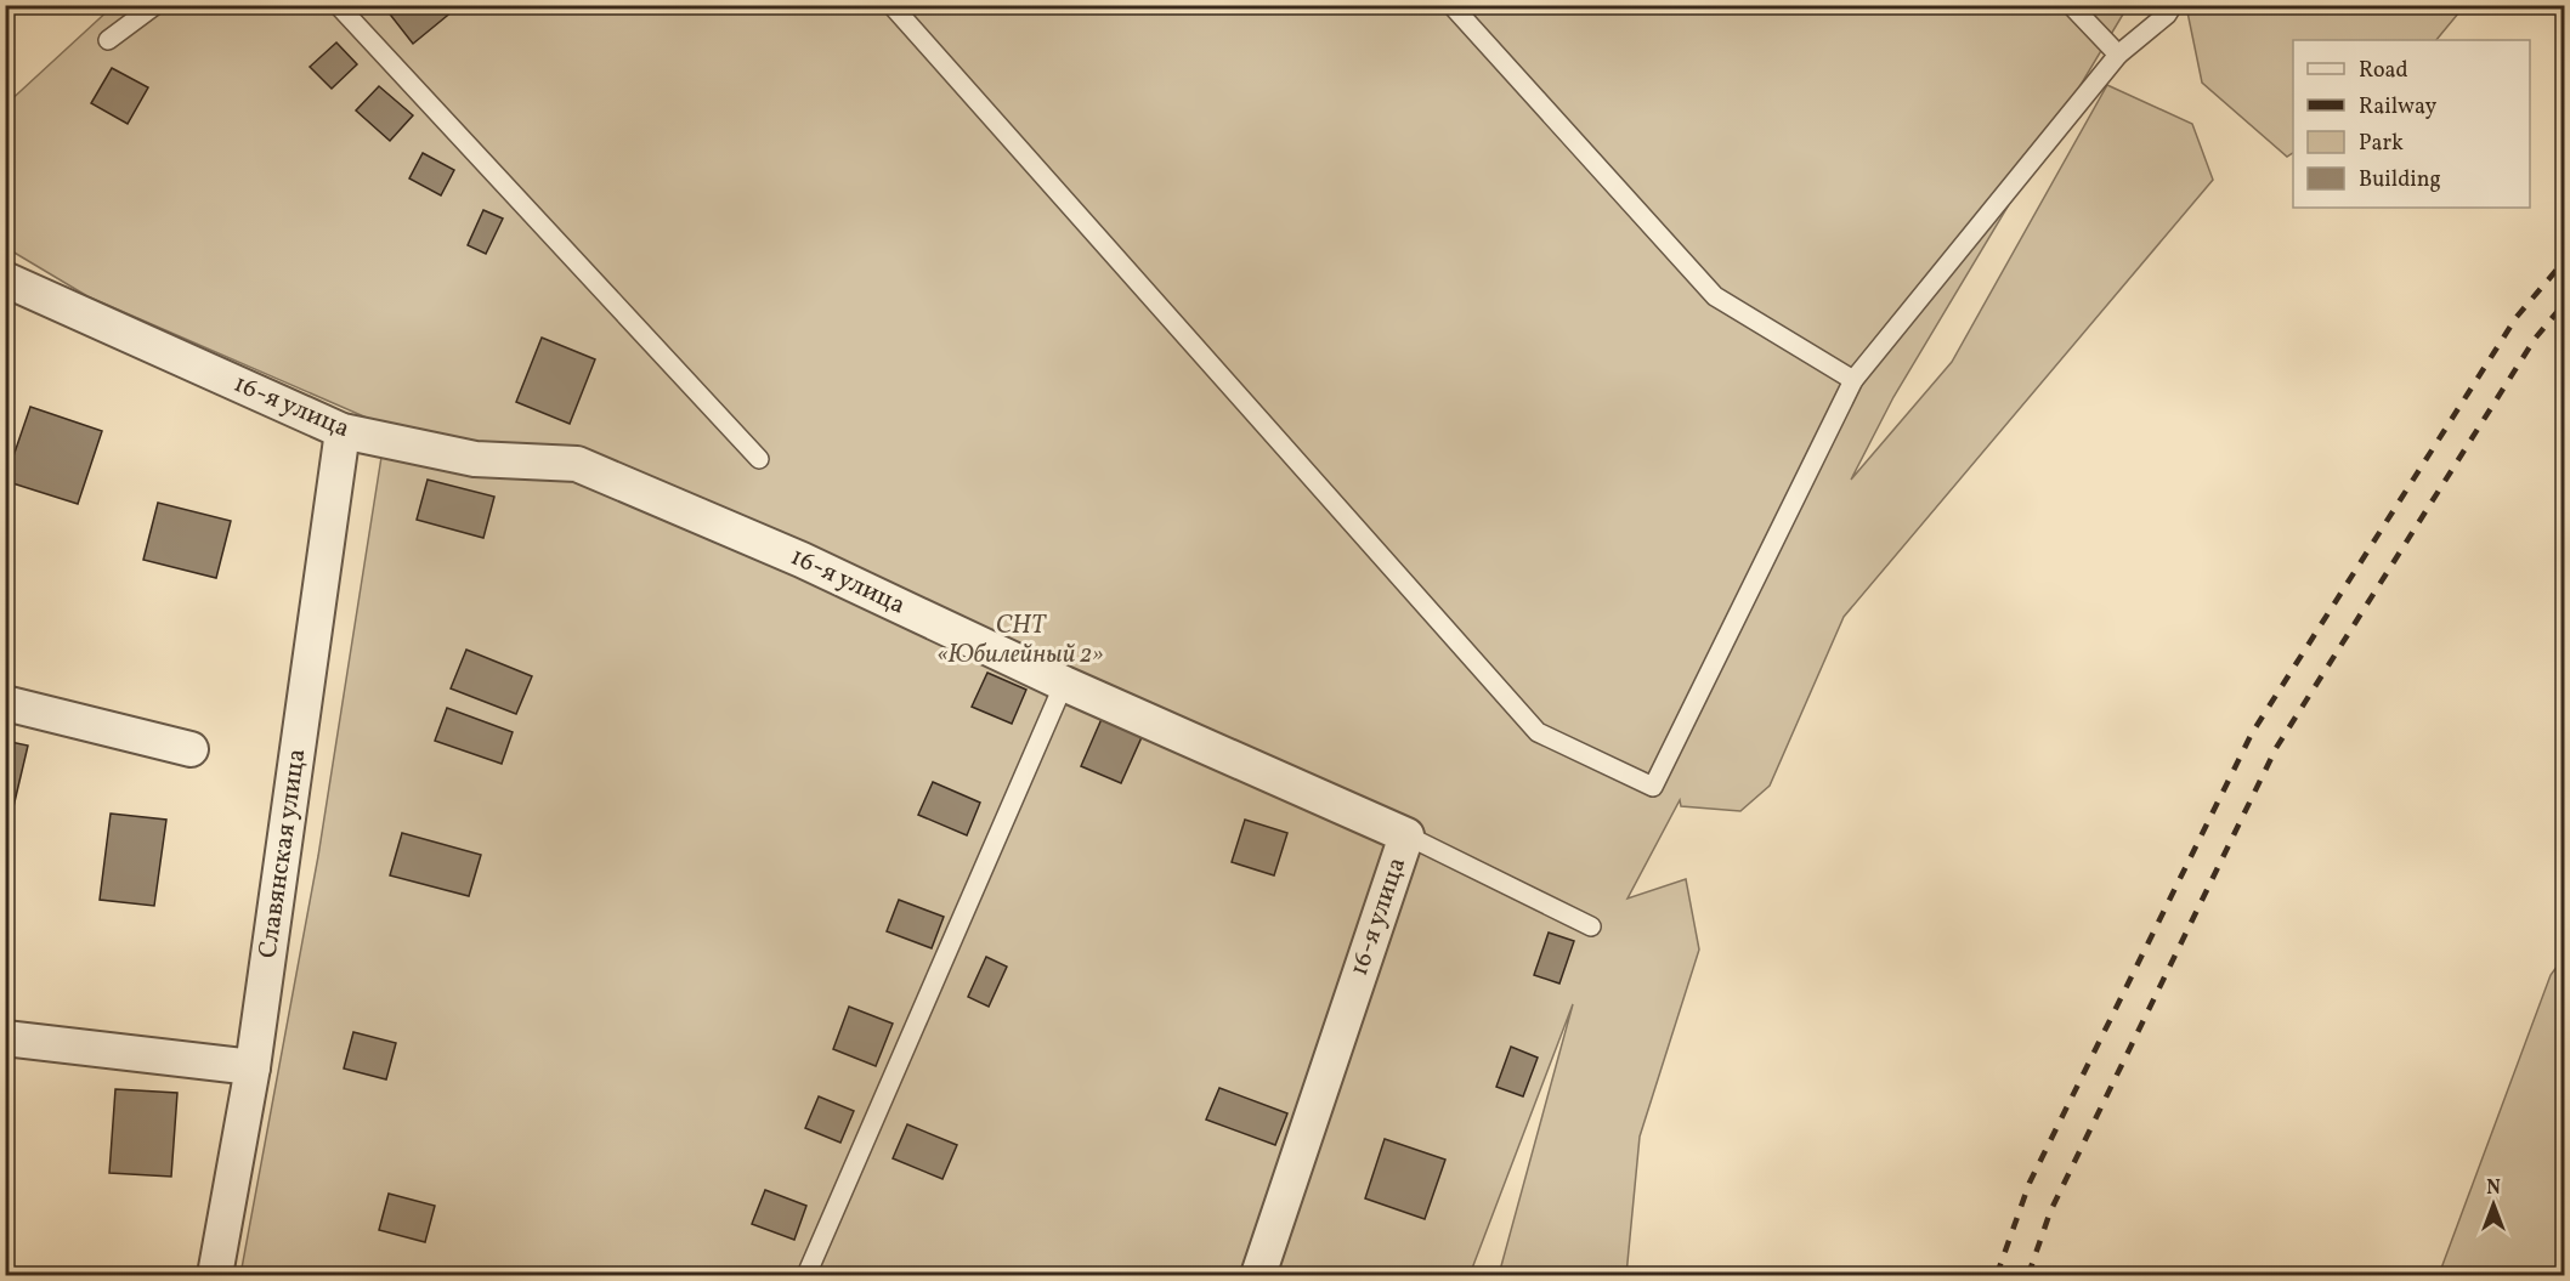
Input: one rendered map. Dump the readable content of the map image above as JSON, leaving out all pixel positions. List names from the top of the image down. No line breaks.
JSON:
{"streets":{"street":["16-я улица","Славянская улица"]},"crossings":[["16-я улица","Славянская улица"]],"parks":["СНТ «Юбилейный 2»"],"legend":["Road","Railway","Park","Building"],"north":"top"}
